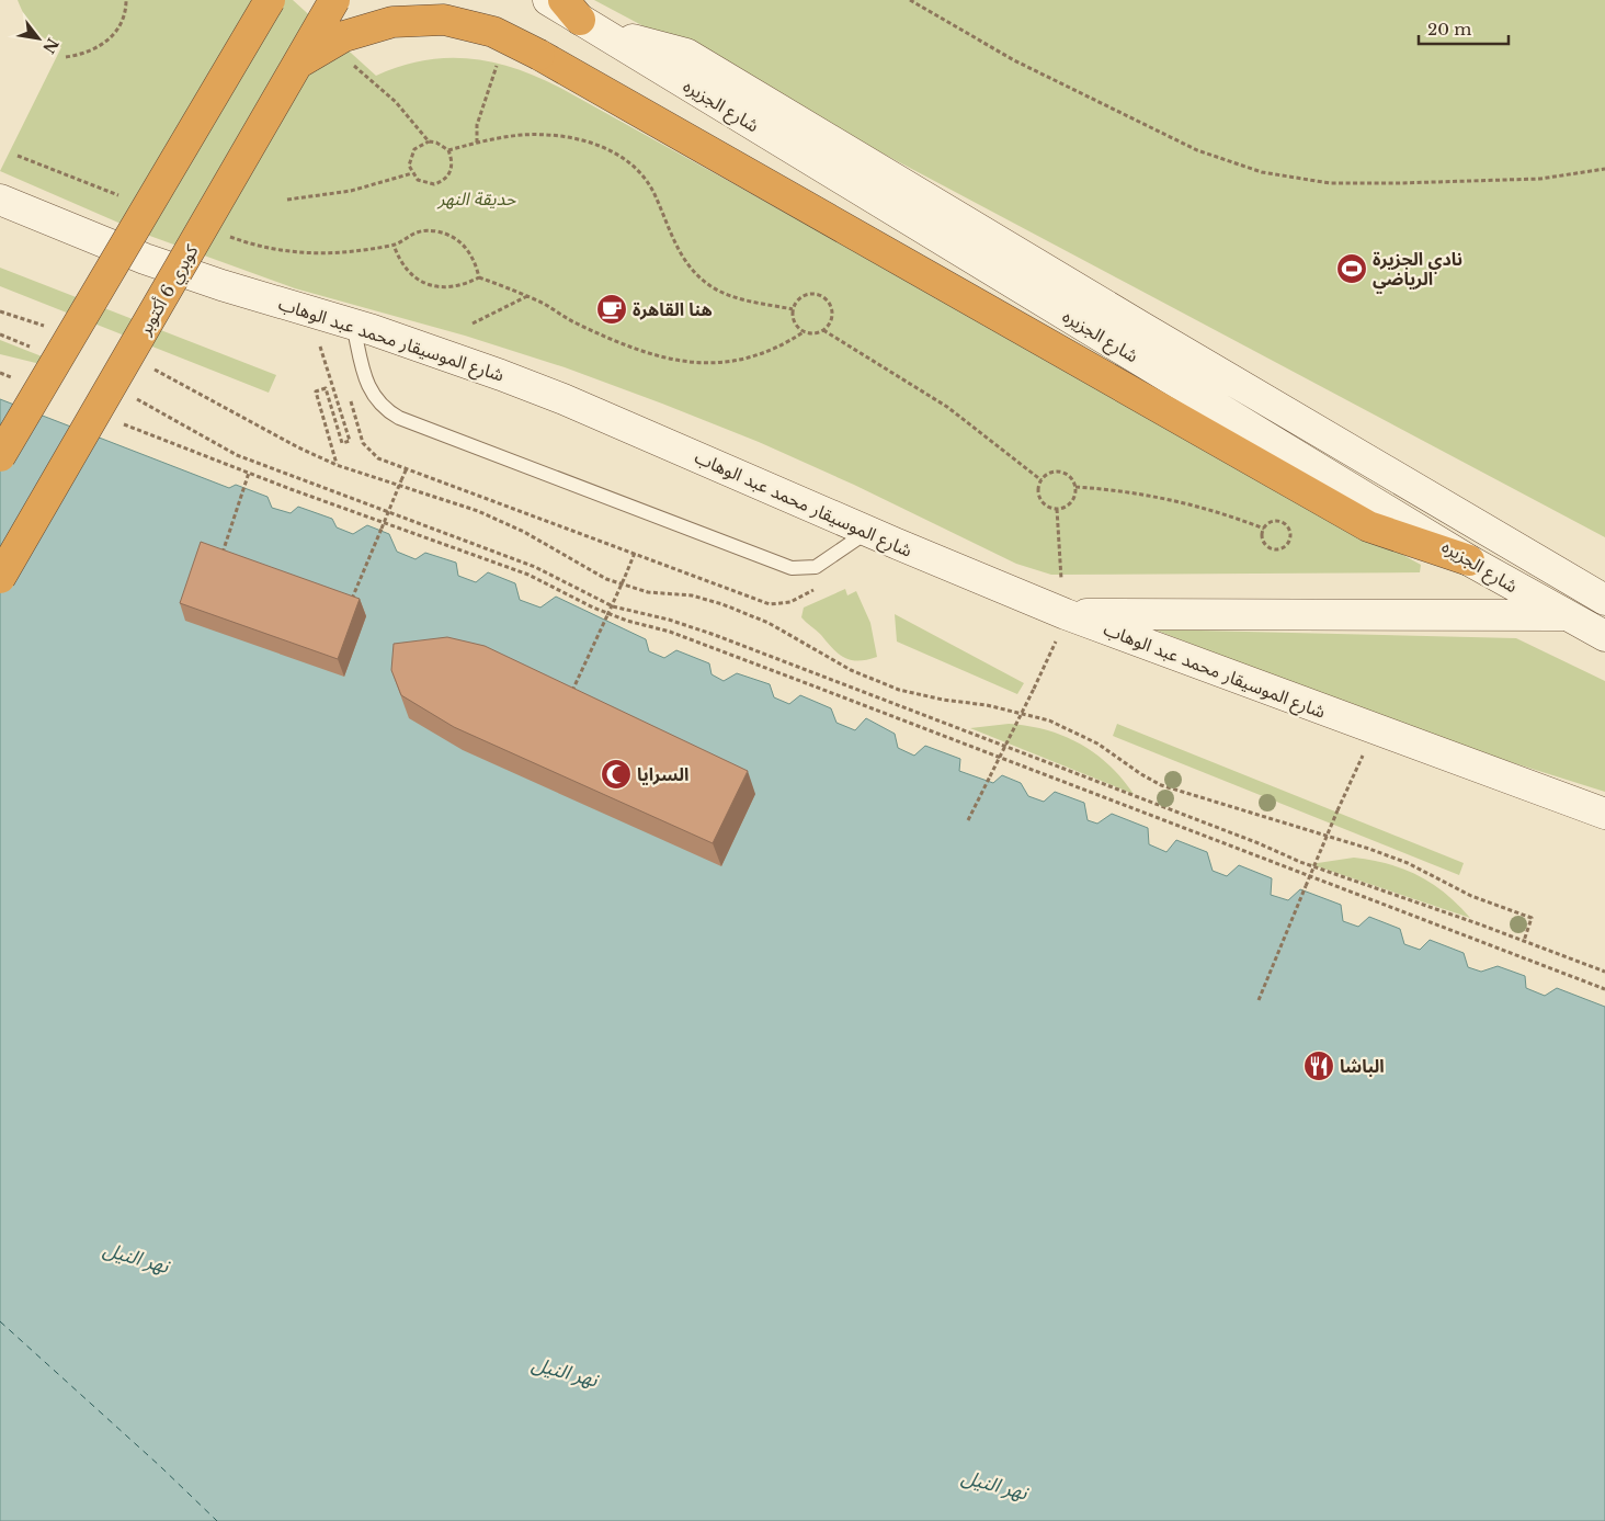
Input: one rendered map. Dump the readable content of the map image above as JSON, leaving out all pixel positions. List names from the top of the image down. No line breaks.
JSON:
{"streets":{"highway":["كوبري 6 أكتوبر"],"street":["شارع الجزيره","شارع الموسيقار محمد عبد الوهاب"]},"water":["نهر النيل"],"parks":["حديقة النهر"],"places":{"sports":["نادي الجزيرة الرياضي"],"cafe":["هنا القاهرة"],"mosque":["السرايا"],"restaurant":["الباشا"]},"scale_bar":"20 m","north":"bottom right"}
